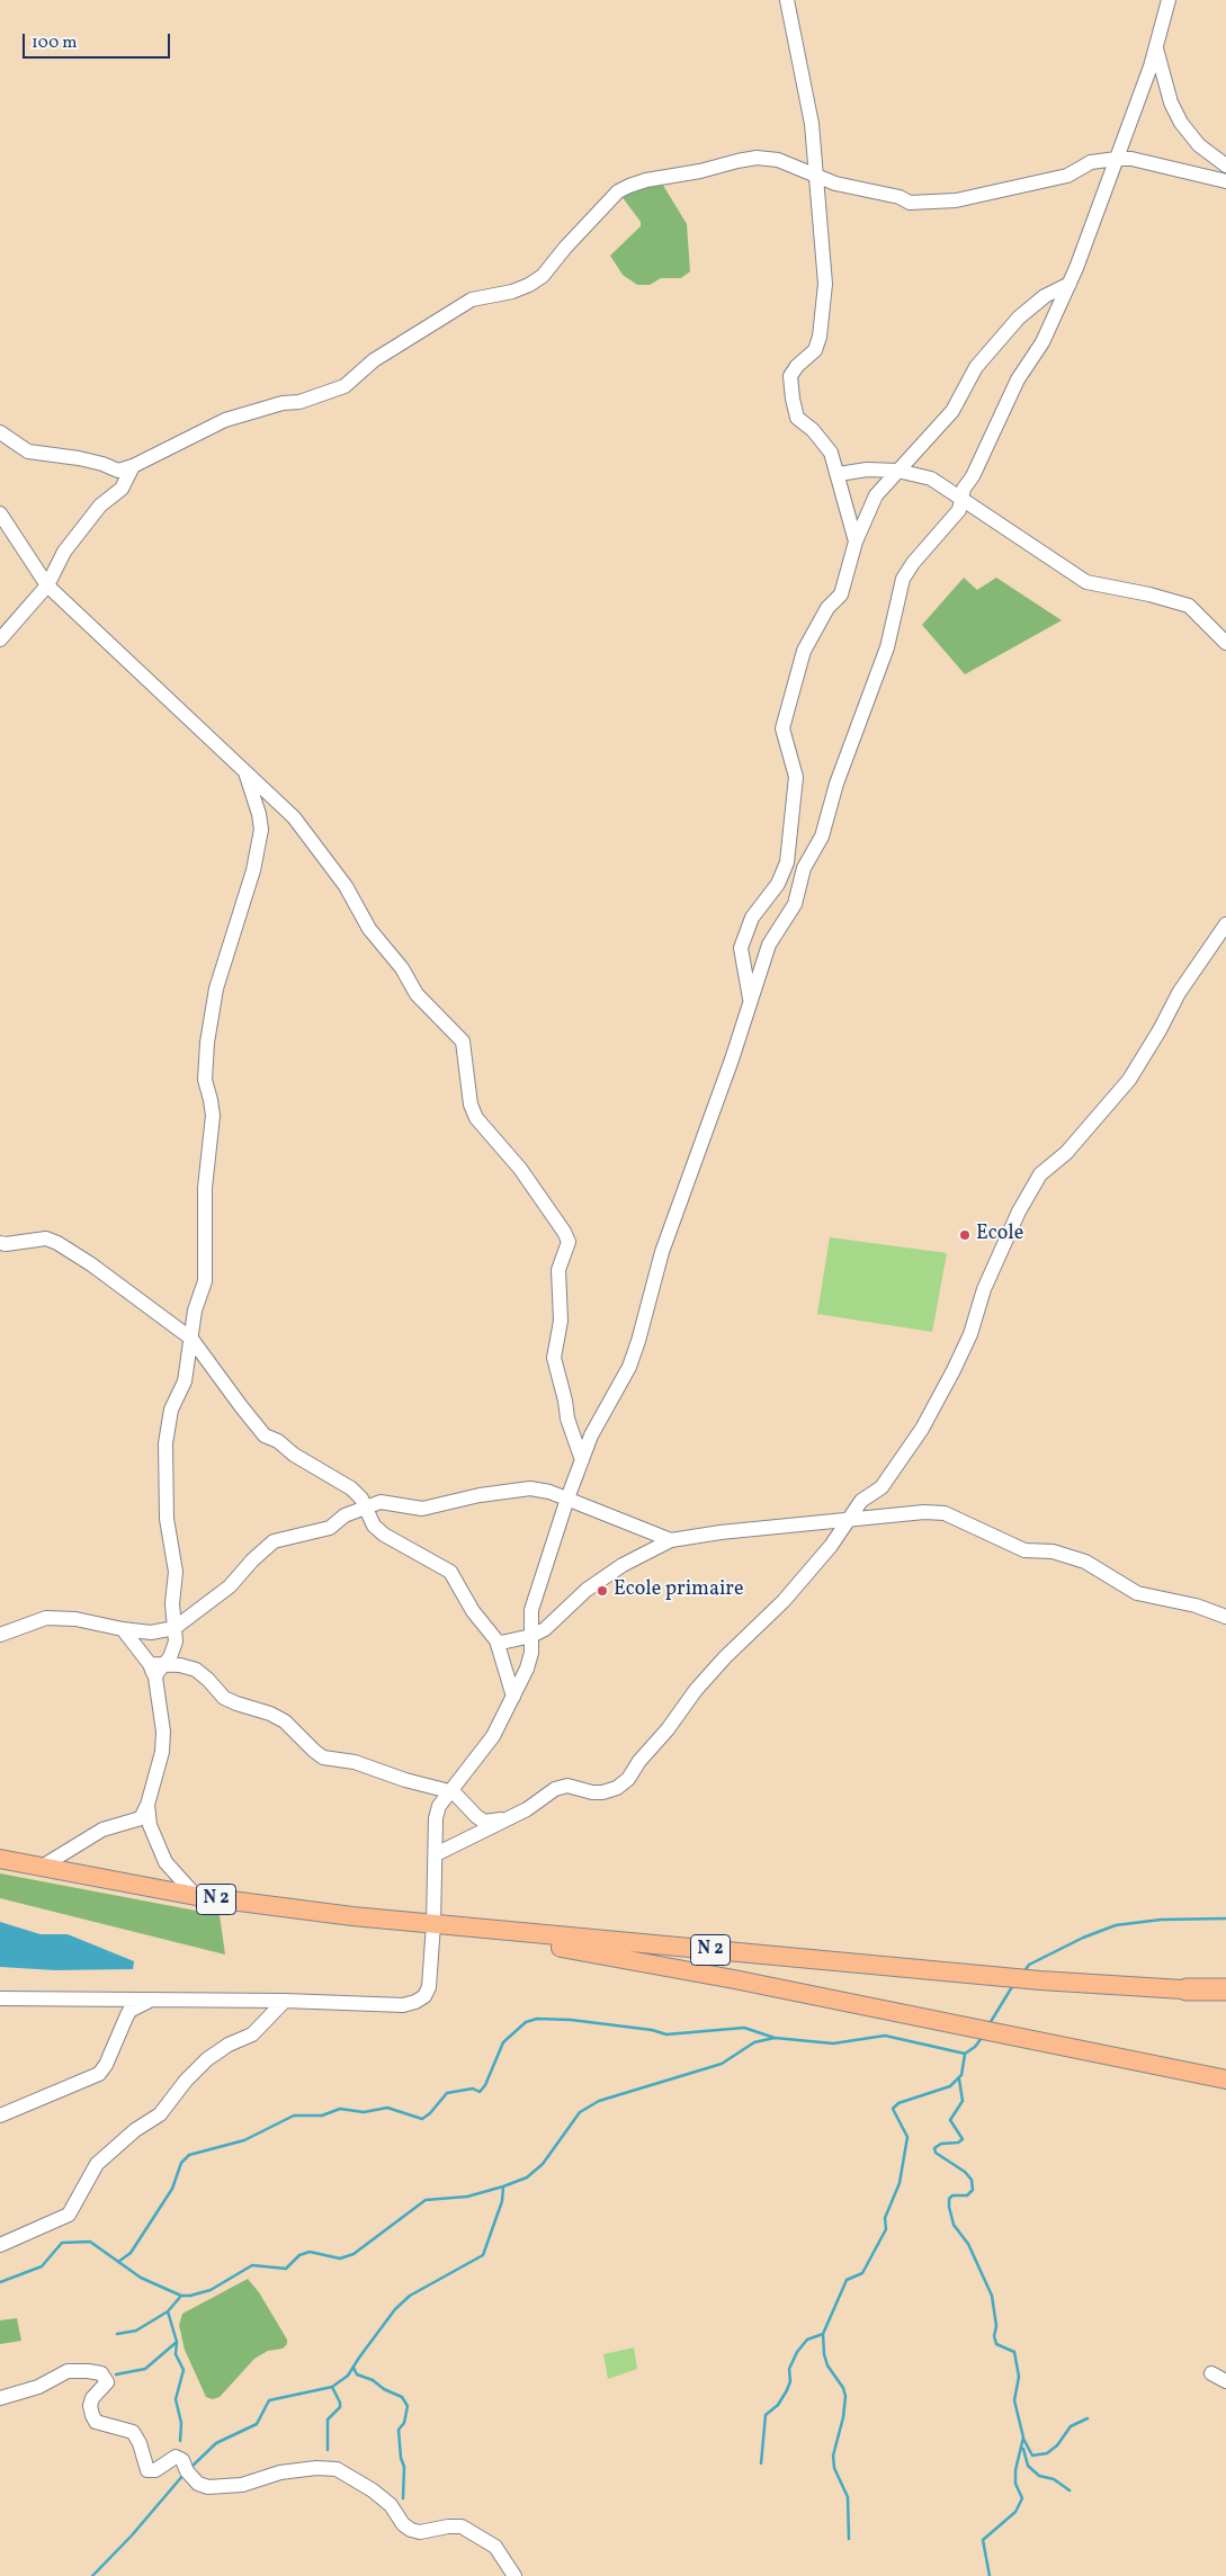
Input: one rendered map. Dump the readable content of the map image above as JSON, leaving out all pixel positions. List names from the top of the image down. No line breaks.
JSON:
{"streets":{"main road":["N 2"]},"places":["Ecole","Ecole primaire"],"scale_bar":"100 m"}
